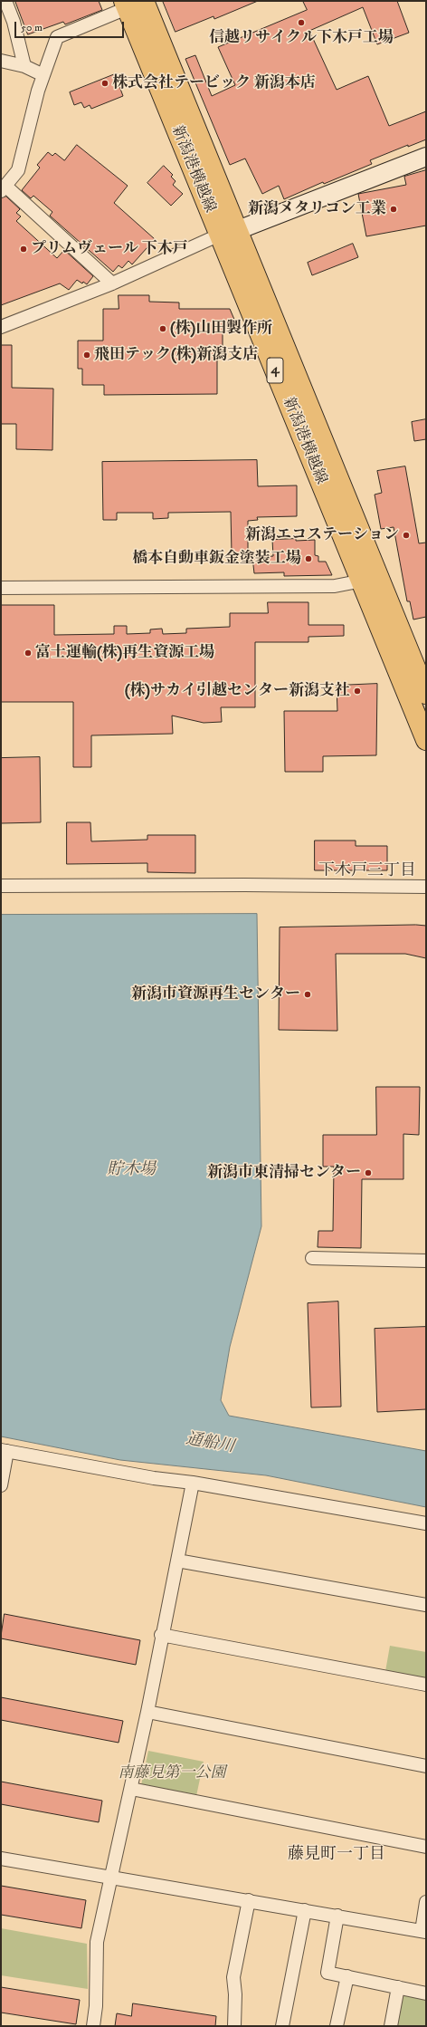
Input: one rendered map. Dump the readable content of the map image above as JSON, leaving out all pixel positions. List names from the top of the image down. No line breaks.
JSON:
{"streets":{"main road":["新潟港横越線","4"]},"districts":["下木戸三丁目","藤見町一丁目"],"water":["貯木場","通船川"],"parks":["南藤見第一公園"],"places":["信越リサイクル下木戸工場","株式会社テービック 新潟本店","新潟メタリコン工業","プリムヴェール 下木戸","(株)山田製作所","飛田テック(株)新潟支店","新潟エコステーション","橋本自動車鈑金塗装工場","富士運輸(株)再生資源工場","(株)サカイ引越センター新潟支社","新潟市資源再生センター","新潟市東清掃センター"],"scale_bar":"50 m"}
